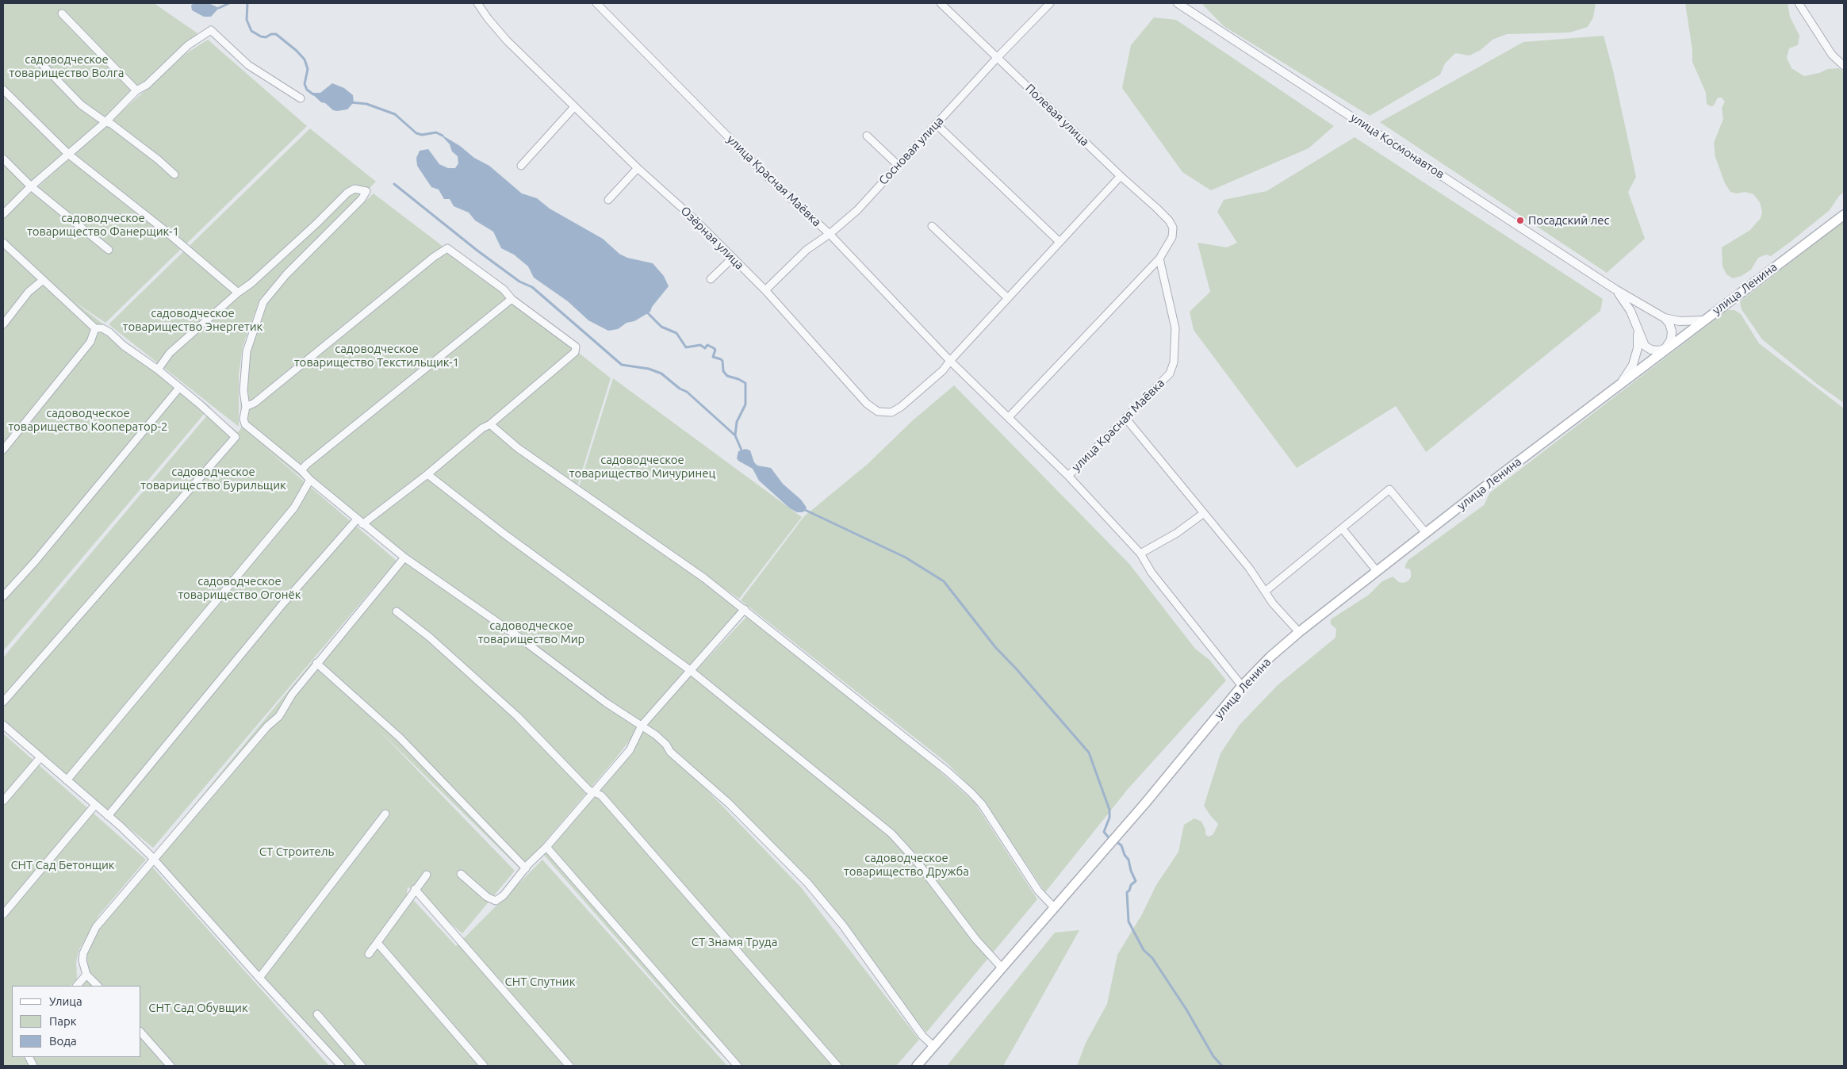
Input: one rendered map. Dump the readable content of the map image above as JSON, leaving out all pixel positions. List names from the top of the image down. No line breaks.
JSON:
{"streets":{"main road":["улица Ленина"],"street":["Полевая улица","улица Космонавтов","Сосновая улица","улица Красная Маёвка","Озёрная улица"]},"crossings":[["Полевая улица","Сосновая улица"],["Полевая улица","улица Красная Маёвка"],["Сосновая улица","улица Красная Маёвка"],["Сосновая улица","Озёрная улица"],["улица Красная Маёвка","Озёрная улица"],["улица Красная Маёвка","улица Ленина"]],"parks":["садоводческое товарищество Волга","садоводческое товарищество Фанерщик-1","садоводческое товарищество Энергетик","садоводческое товарищество Текстильщик-1","садоводческое товарищество Кооператор-2","садоводческое товарищество Мичуринец","садоводческое товарищество Бурильщик","садоводческое товарищество Огонёк","садоводческое товарищество Мир","СТ Строитель","садоводческое товарищество Дружба","СНТ Сад Бетонщик","СТ Знамя Труда","СНТ Спутник","СНТ Сад Обувщик"],"places":["Посадский лес"],"legend":["Улица","Парк","Вода"]}
